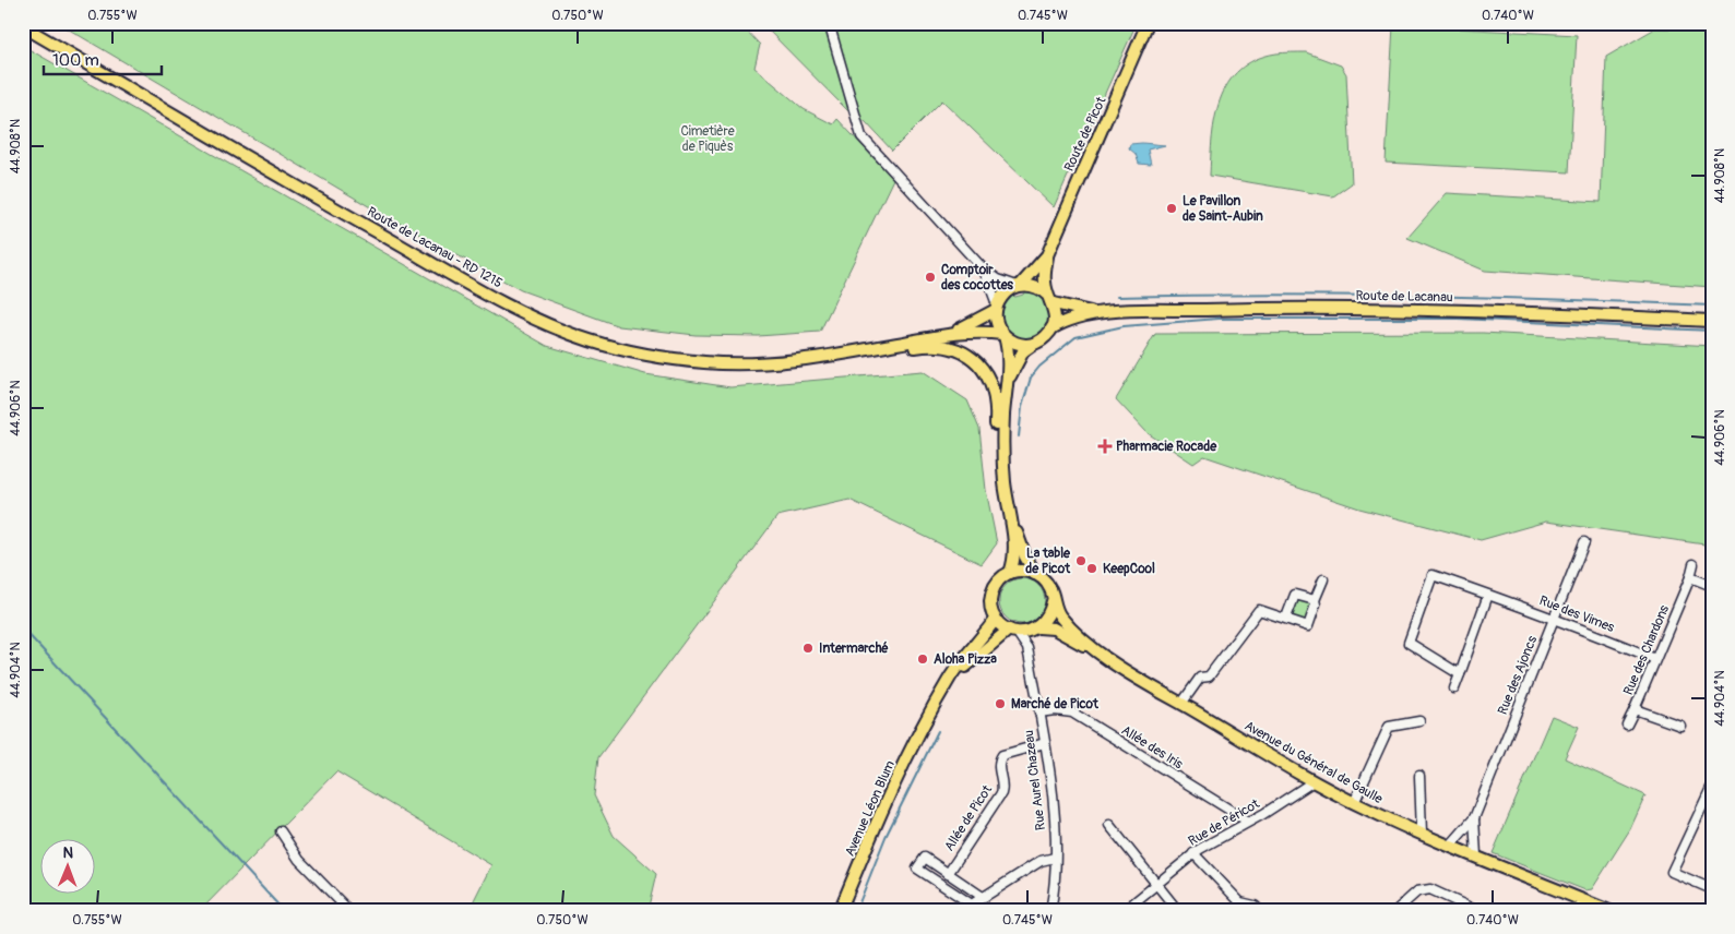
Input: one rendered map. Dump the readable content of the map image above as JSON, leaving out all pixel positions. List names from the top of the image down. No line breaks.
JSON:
{"streets":{"main road":["Route de Picot","Route de Lacanau - RD 1215","Route de Lacanau","Avenue du Général de Gaulle","Avenue Léon Blum"],"street":["Rue des Vimes","Rue des Chardons","Rue des Ajoncs","Allée des Iris","Rue Aurel Chazeau","Allée de Picot","Rue de Péricot"]},"crossings":[["Rue des Vimes","Rue des Chardons"],["Rue des Vimes","Rue des Ajoncs"],["Rue des Ajoncs","Avenue du Général de Gaulle"],["Allée des Iris","Rue Aurel Chazeau"],["Allée des Iris","Rue de Péricot"],["Avenue du Général de Gaulle","Rue Aurel Chazeau"],["Avenue du Général de Gaulle","Avenue Léon Blum"],["Avenue du Général de Gaulle","Rue de Péricot"],["Rue Aurel Chazeau","Avenue Léon Blum"],["Rue Aurel Chazeau","Allée de Picot"]],"parks":["Cimetière de Piquès"],"places":{"other":["Le Pavillon de Saint-Aubin","Comptoir des cocottes","La table de Picot","KeepCool","Intermarché","Aloha Pizza","Marché de Picot"],"health":["Pharmacie Rocade"]},"scale_bar":"100 m","north":"top","coordinates":["0.755°W","0.750°W","0.745°W","0.740°W","44.908°N","44.906°N","44.904°N"]}
